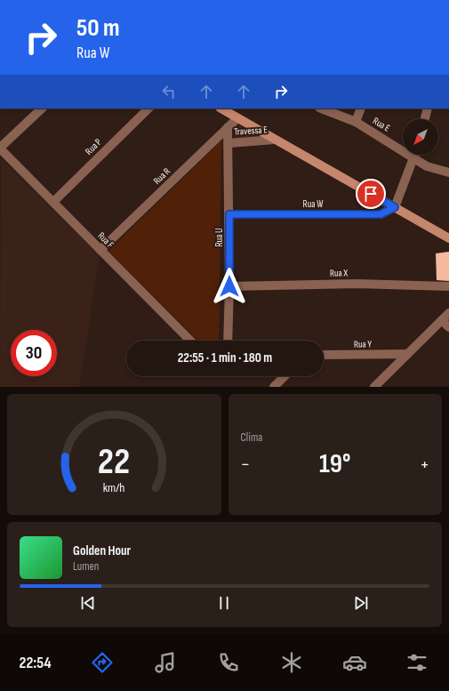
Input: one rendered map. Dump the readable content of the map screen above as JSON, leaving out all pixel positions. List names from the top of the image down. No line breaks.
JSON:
{"streets":{"street":["Rua E","Travessa E","Rua P","Rua R","Rua W","Rua U","Rua F","Rua X","Rua Y"]},"crossings":[["Travessa E","Rua U"],["Rua P","Rua F"],["Rua R","Rua U"],["Rua R","Rua F"],["Rua W","Rua U"],["Rua U","Rua X"]],"north":"bottom left","page":{"turn":["50 m","Rua W"],"limit":"30","trip":"22:55 · 1 min · 180 m","tile":"Clima","heat":["−","19°","+"],"song":["Golden Hour","Lumen"],"tabs":"22:54","gauge":["22","km/h"]}}
